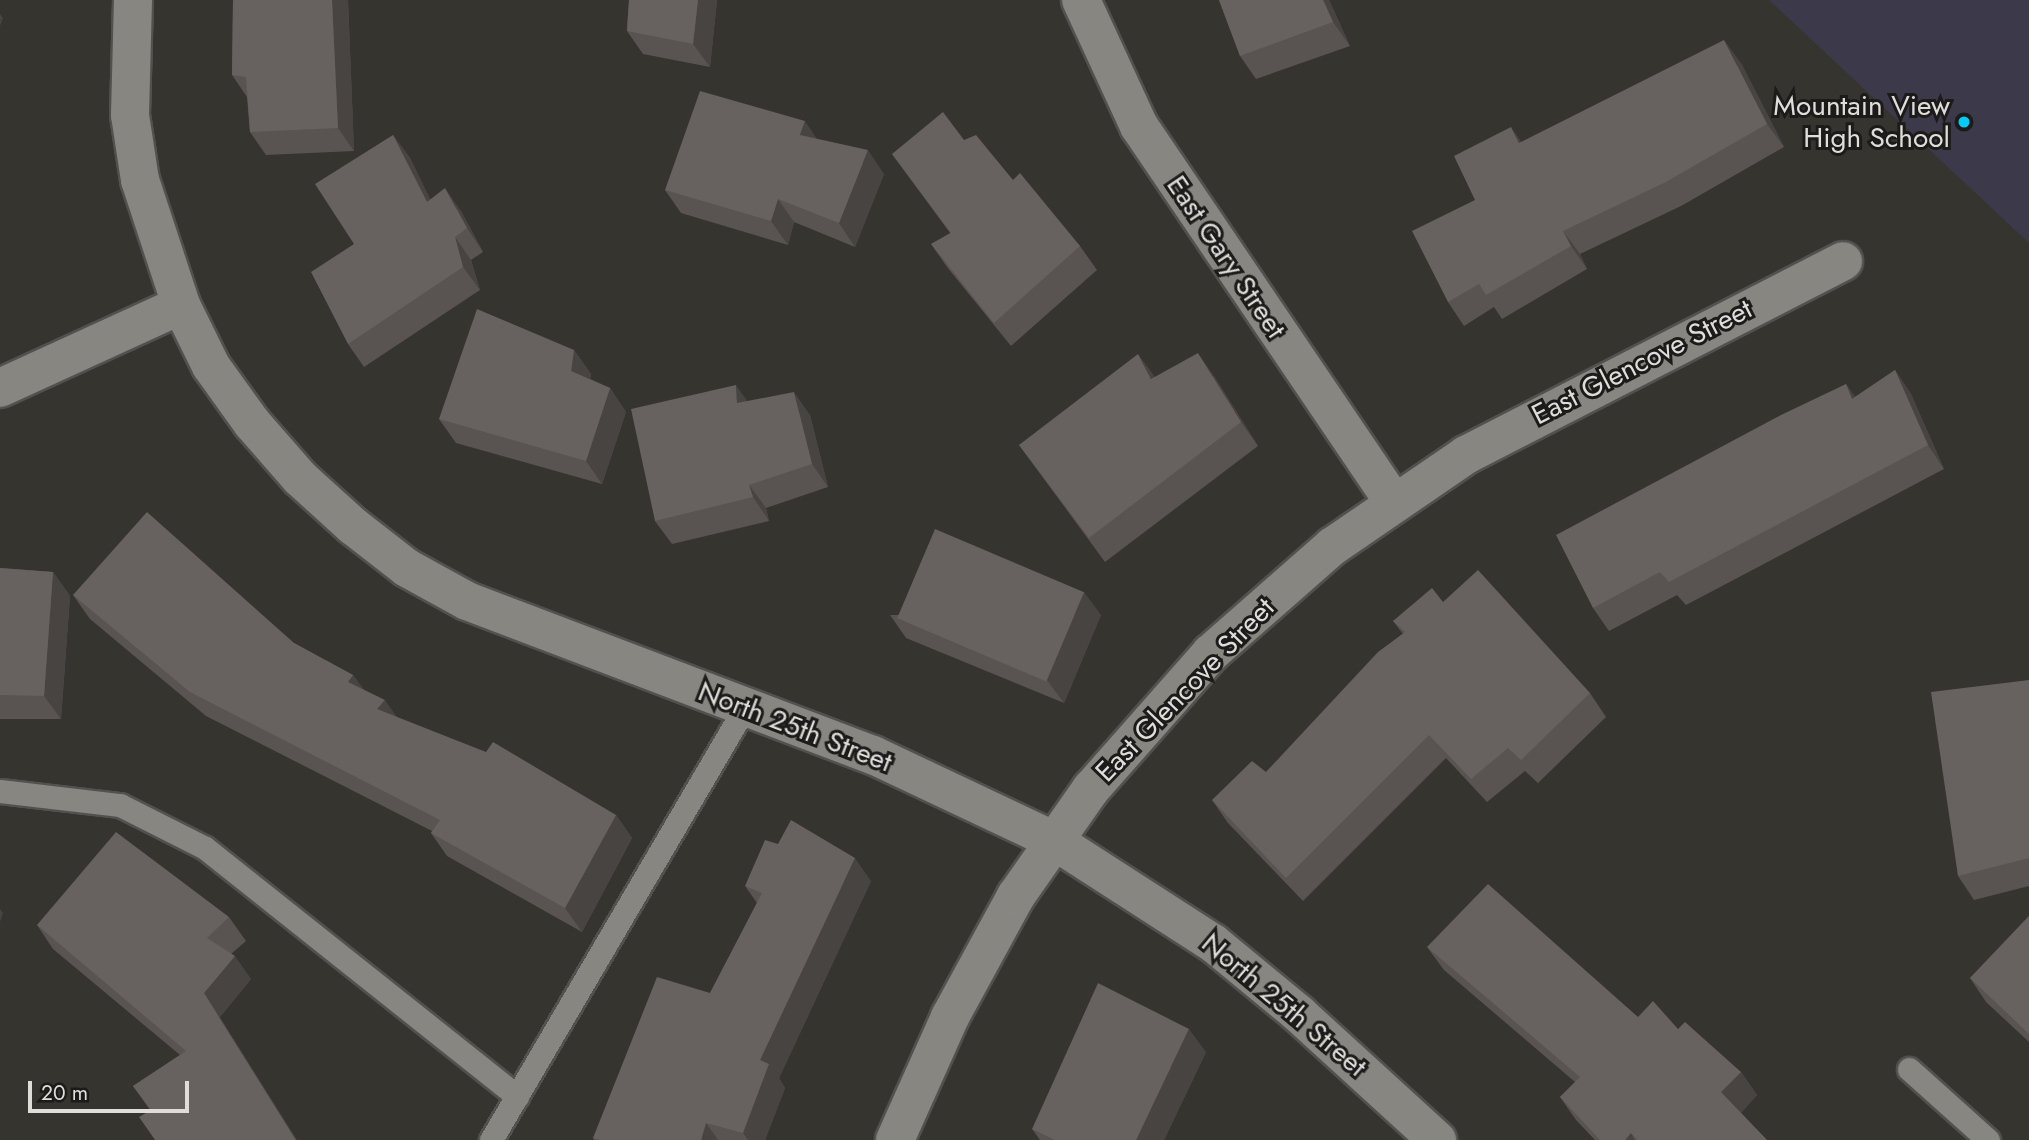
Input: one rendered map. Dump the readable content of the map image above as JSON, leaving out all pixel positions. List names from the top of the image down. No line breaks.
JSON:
{"streets":{"street":["East Gary Street","East Glencove Street","North 25th Street"]},"crossings":[["East Gary Street","East Glencove Street"],["East Glencove Street","North 25th Street"]],"places":["Mountain View High School"],"scale_bar":"20 m"}
